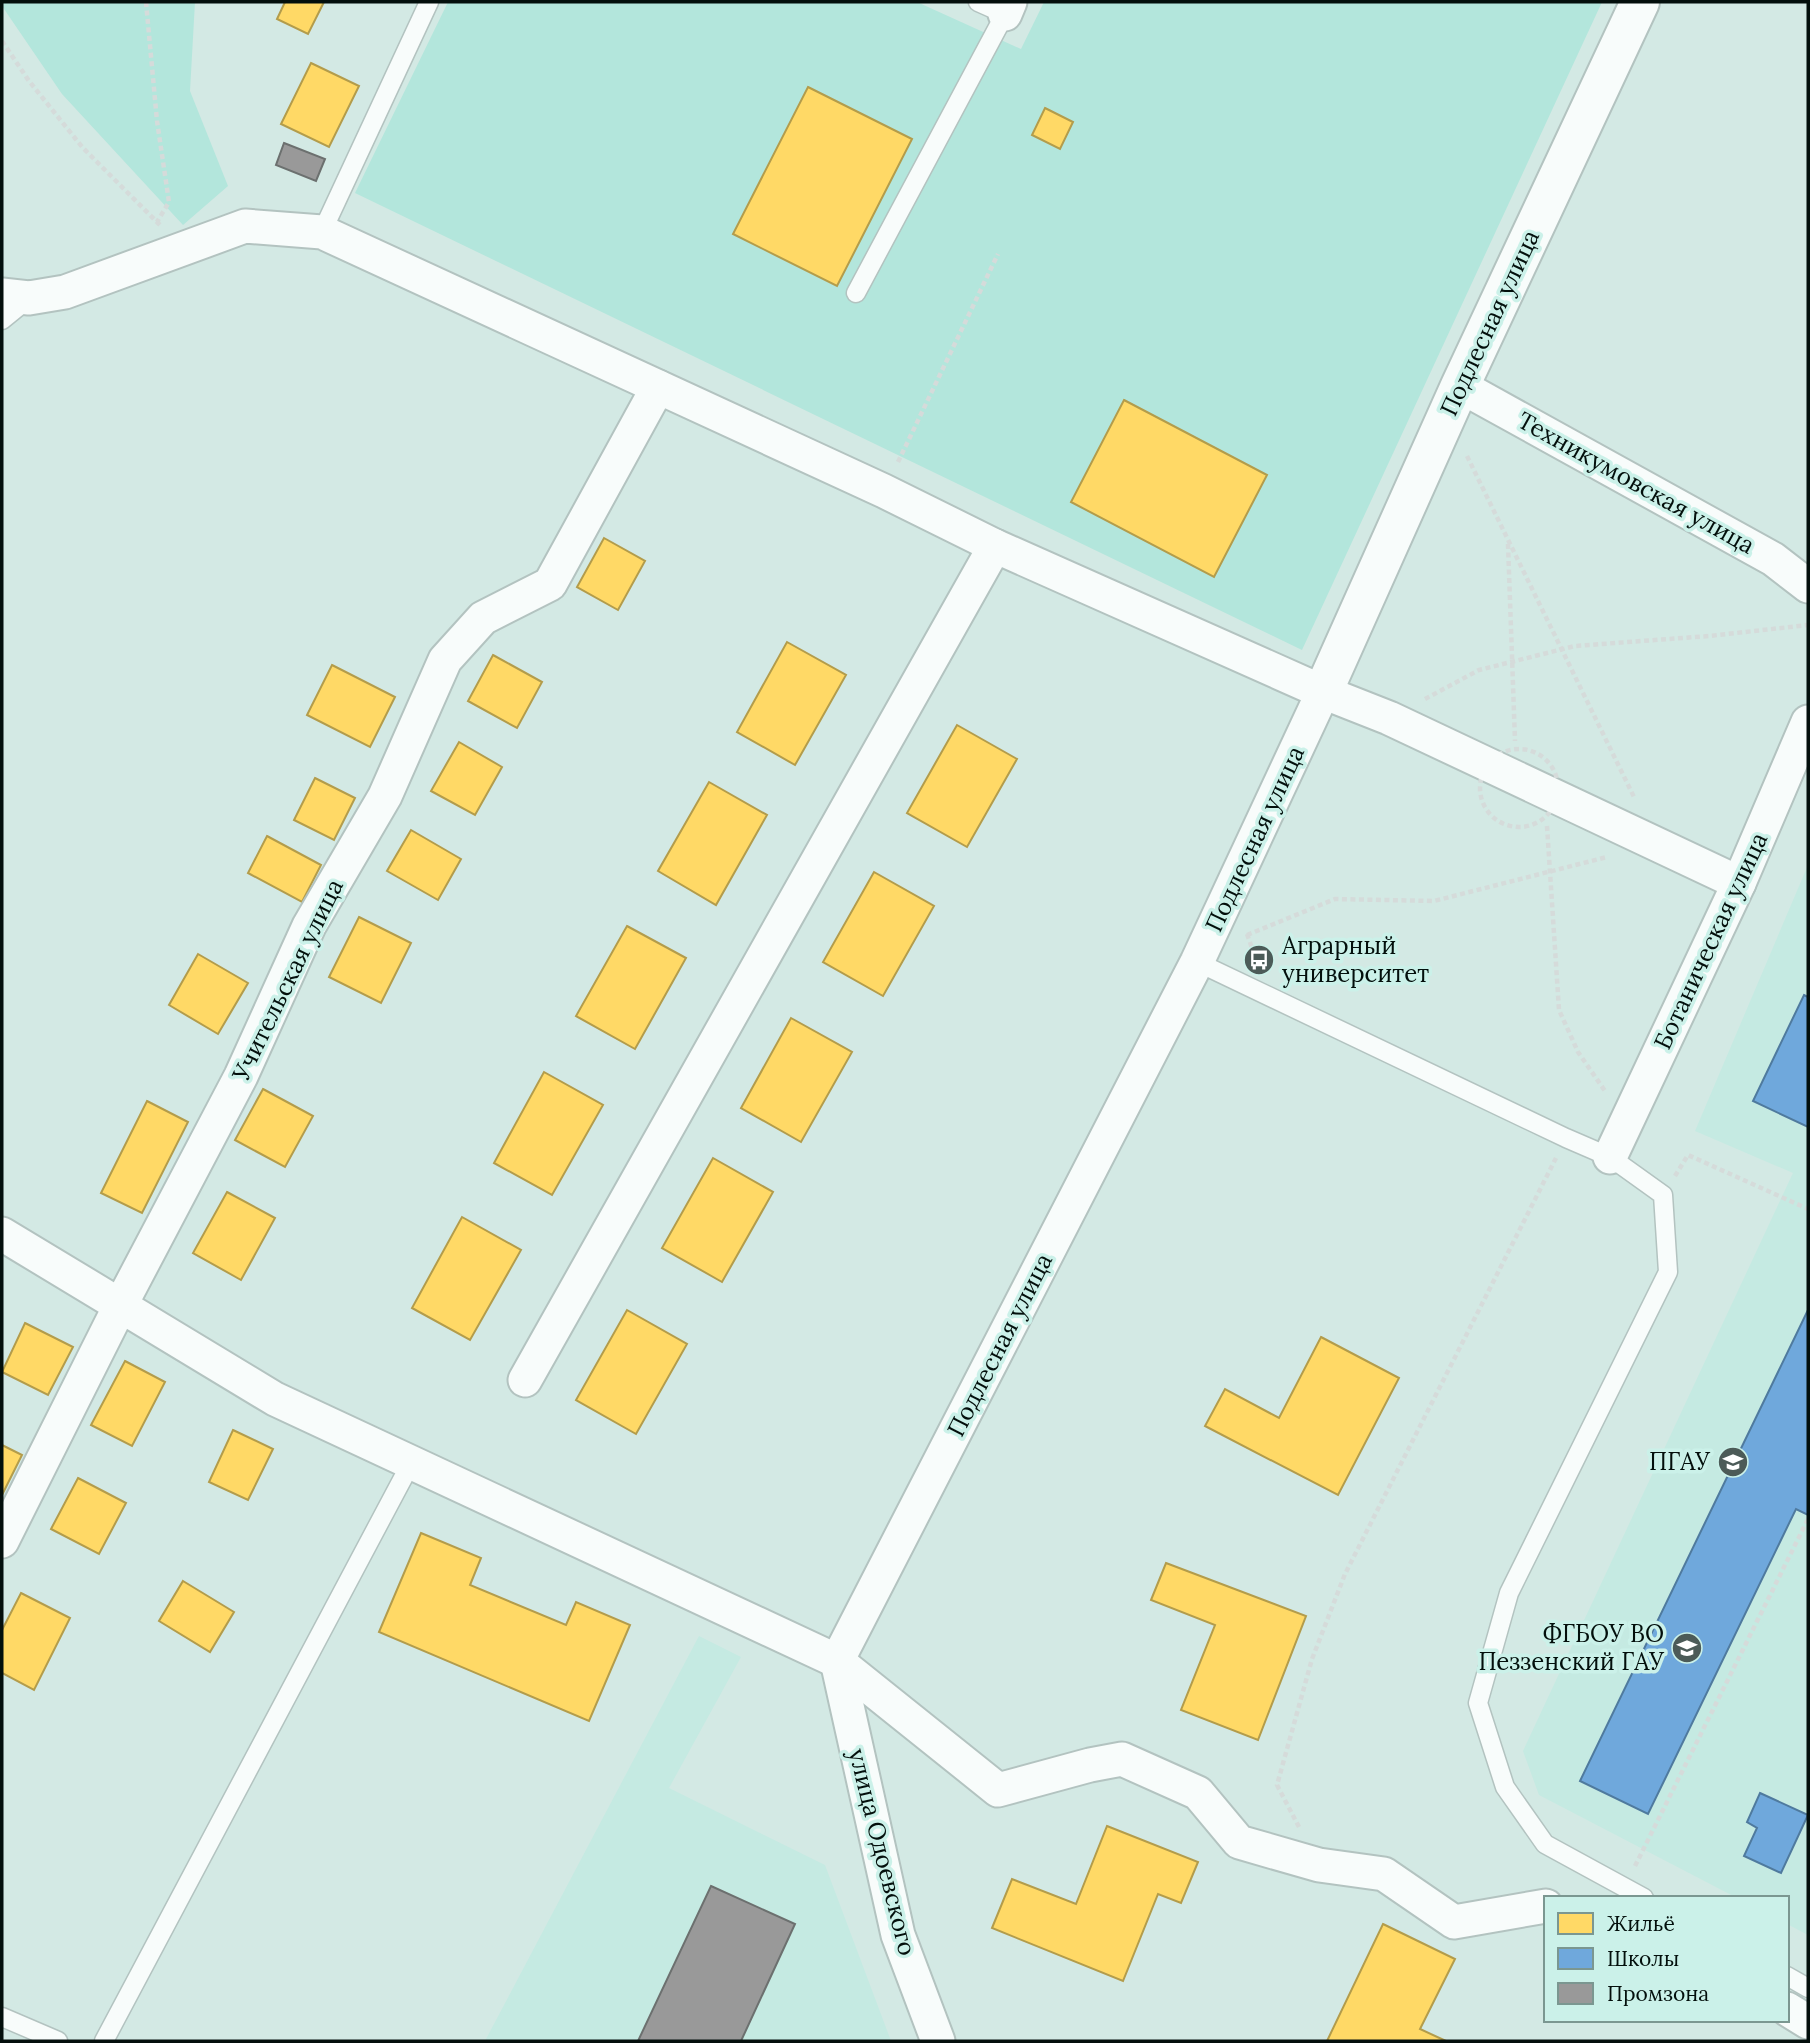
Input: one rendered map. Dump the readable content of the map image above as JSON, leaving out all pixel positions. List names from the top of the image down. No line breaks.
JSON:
{"streets":{"street":["Подлесная улица","Техникумовская улица","Ботаническая улица","Учительская улица","улица Одоевского"]},"crossings":[["Подлесная улица","Техникумовская улица"],["Подлесная улица","улица Одоевского"]],"places":{"bus stop":["Аграрный университет"],"school or university":["ПГАУ","ФГБОУ ВО Пеззенский ГАУ"]},"legend":["Жильё","Школы","Промзона"]}
